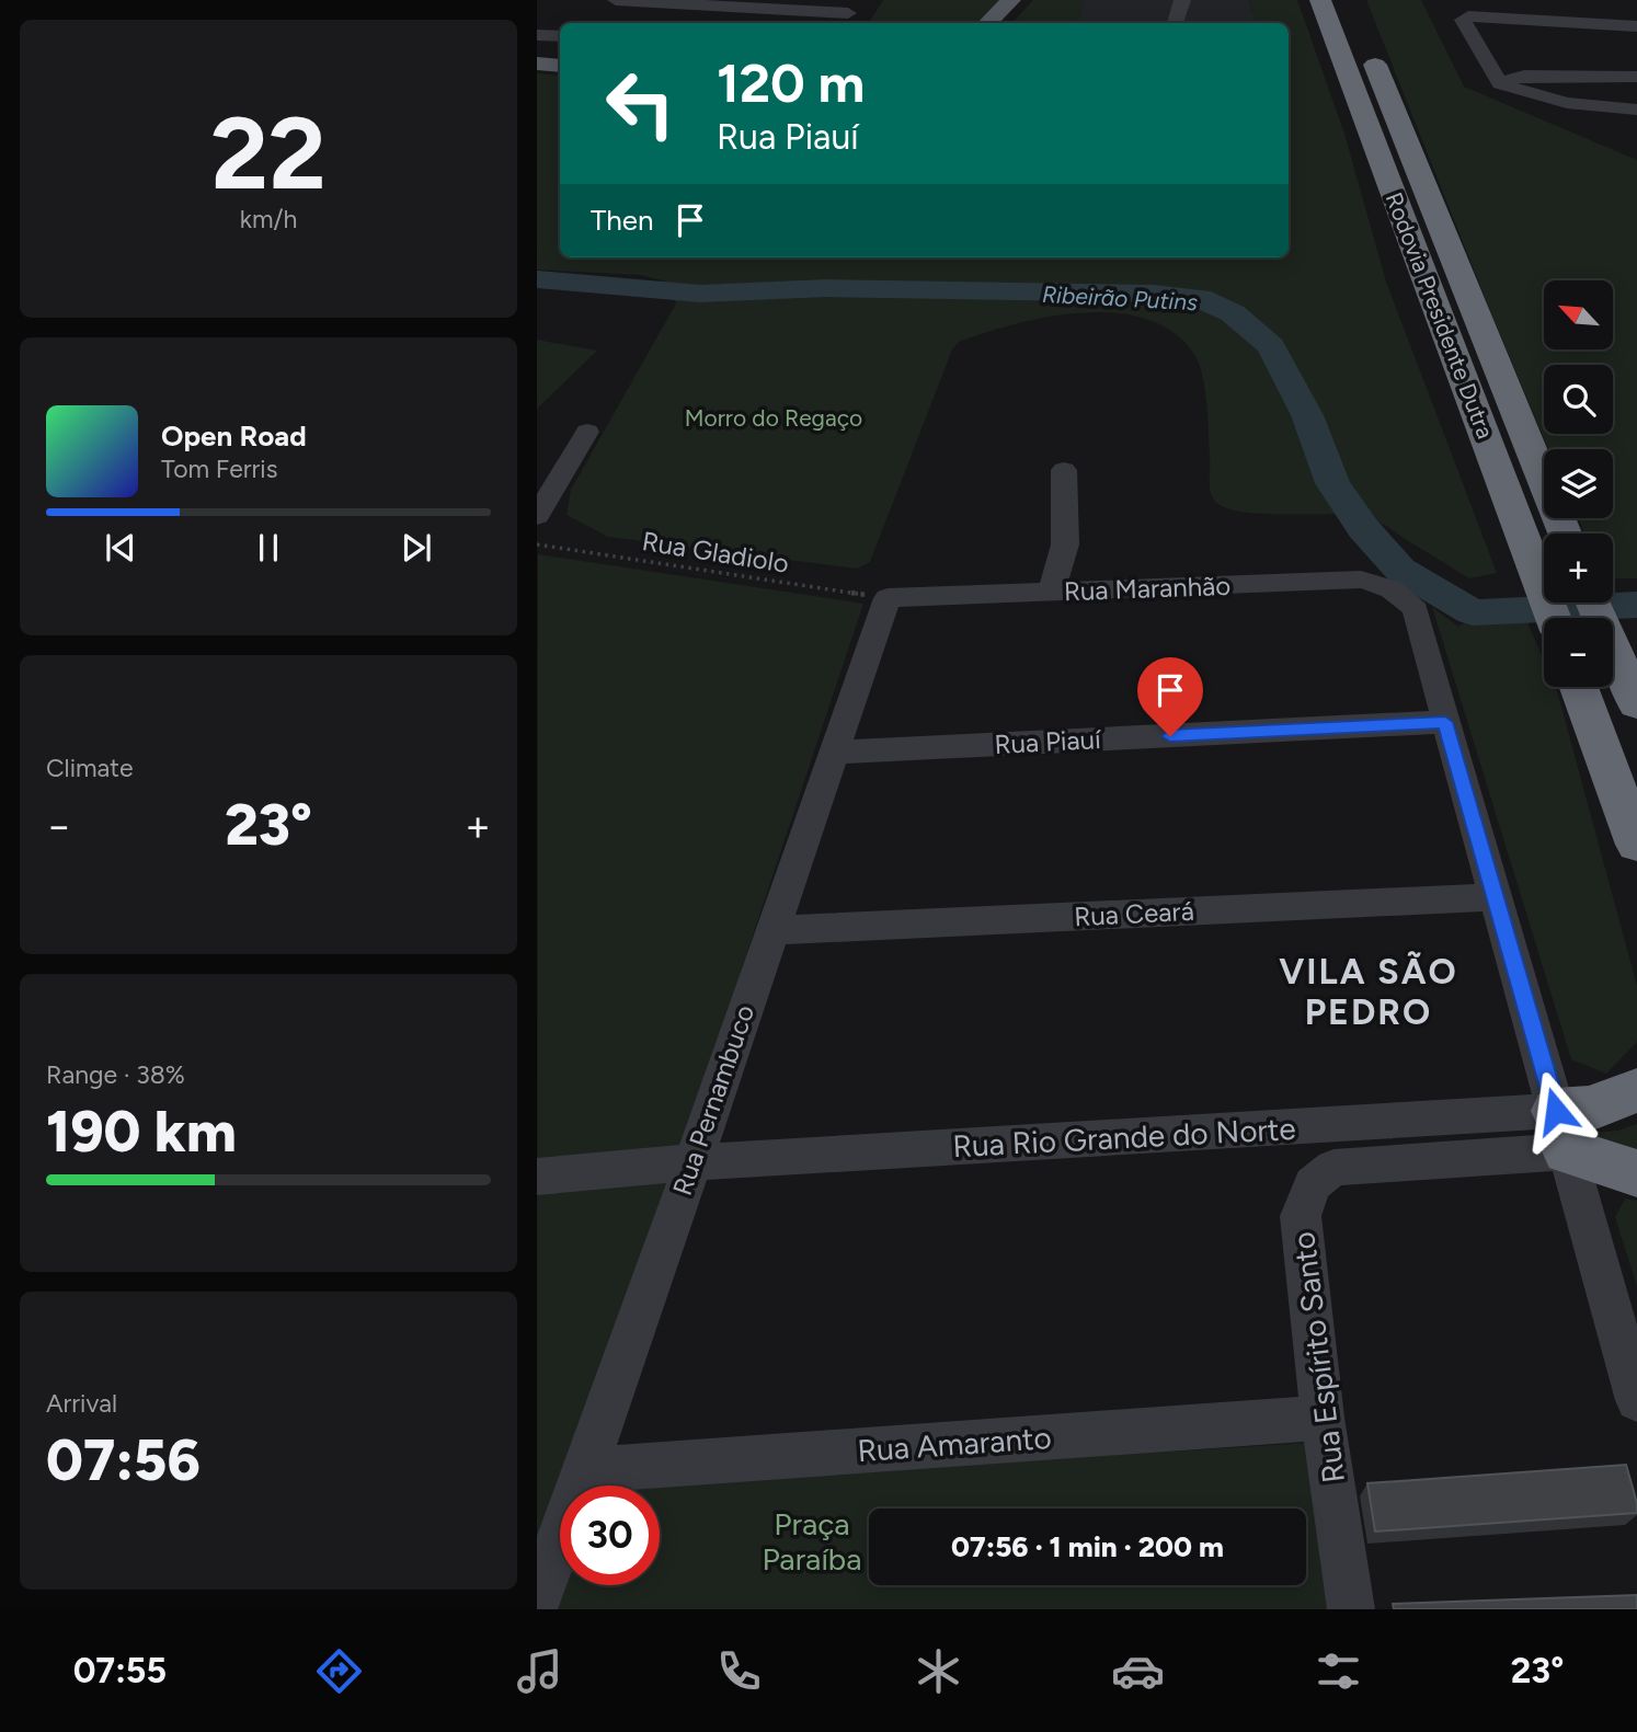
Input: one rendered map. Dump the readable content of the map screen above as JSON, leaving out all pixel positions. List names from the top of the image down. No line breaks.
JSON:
{"streets":{"highway":["Rodovia Presidente Dutra"],"street":["Rua Maranhão","Rua Piauí","Rua Ceará","Rua Pernambuco","Rua Rio Grande do Norte","Rua Espírito Santo","Rua Amaranto"],"path":["Rua Gladiolo"]},"crossings":[["Rua Gladiolo","Rua Maranhão"],["Rua Gladiolo","Rua Pernambuco"],["Rua Maranhão","Rua Piauí"],["Rua Maranhão","Rua Pernambuco"],["Rua Piauí","Rua Pernambuco"],["Rua Ceará","Rua Pernambuco"],["Rua Pernambuco","Rua Rio Grande do Norte"],["Rua Pernambuco","Rua Amaranto"],["Rua Rio Grande do Norte","Rua Espírito Santo"],["Rua Espírito Santo","Rua Amaranto"]],"districts":["VILA SÃO PEDRO"],"water":["Ribeirão Putins"],"parks":["Morro do Regaço","Praça Paraíba"],"north":"top left","page":{"tile":[["22","km/h"],"Climate",["Range · 38%","190 km"],["Arrival","07:56"]],"turn":["120 m","Rua Piauí"],"then":"Then","map_buttons":["+","−"],"song":["Open Road","Tom Ferris"],"heat":["−","23°","+"],"limit":"30","trip":"07:56 · 1 min · 200 m","tabs":["07:55","23°"]}}
